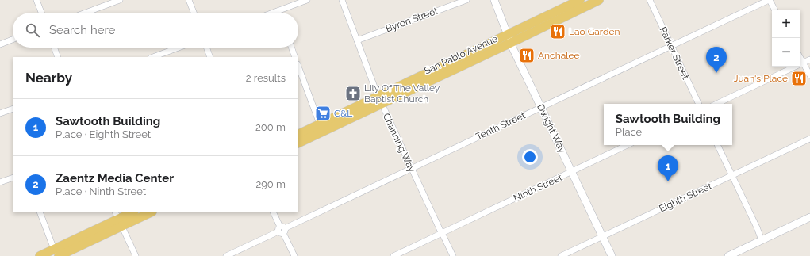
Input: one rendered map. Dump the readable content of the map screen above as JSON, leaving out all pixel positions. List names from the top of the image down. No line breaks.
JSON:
{"streets":{"main road":["San Pablo Avenue"],"street":["Byron Street","Parker Street","Tenth Street","Dwight Way","Channing Way","Ninth Street","Eighth Street"]},"crossings":[["Byron Street","Channing Way"],["Parker Street","Tenth Street"],["San Pablo Avenue","Dwight Way"],["San Pablo Avenue","Channing Way"],["Tenth Street","Dwight Way"],["Tenth Street","Channing Way"],["Dwight Way","Ninth Street"],["Dwight Way","Eighth Street"],["Channing Way","Ninth Street"]],"places":{"restaurant":["Lao Garden","Anchalee","Juan's Place"],"church":["Lily Of The Valley Baptist Church"],"supermarket":["C&L"]},"page":{"map_buttons":["+","−"],"search":"Search here","pins":["2","1"],"heading":["Nearby","2 results"],"list":[{"mark":"1","name":"Sawtooth Building","note":"Place · Eighth Street","value":"200 m"},{"mark":"2","name":"Zaentz Media Center","note":"Place · Ninth Street","value":"290 m"}],"popup":["Sawtooth Building","Place"]}}
